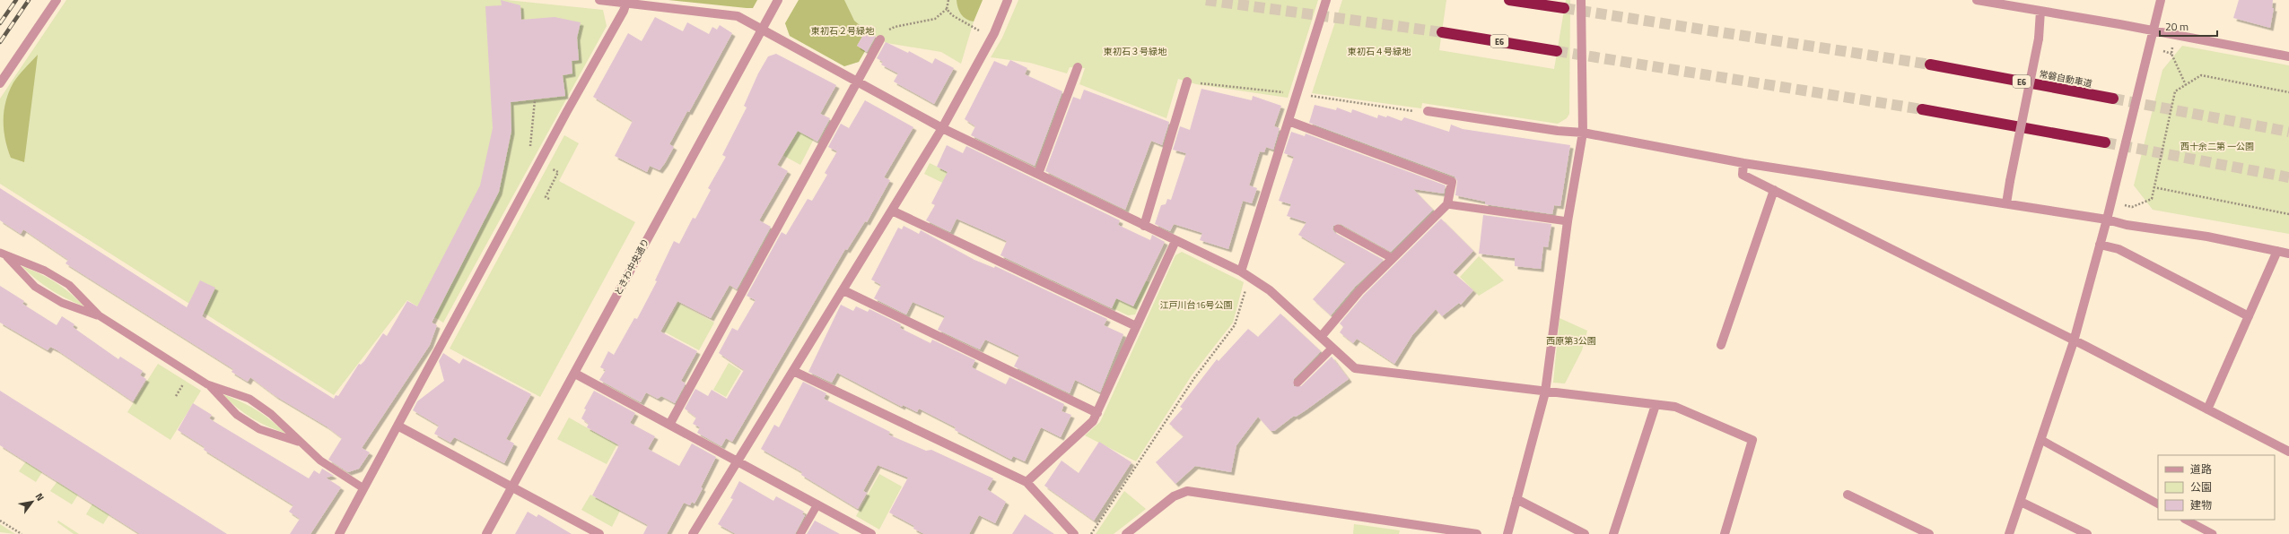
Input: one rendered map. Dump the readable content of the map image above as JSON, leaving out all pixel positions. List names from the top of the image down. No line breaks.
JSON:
{"streets":{"highway":["E6","常磐自動車道"],"street":["ときわ中央通り"]},"parks":["東初石２号緑地","東初石３号緑地","東初石４号緑地","西十余二第 一公園","江戸川台16号公園","西原第3公園"],"legend":["道路","公園","建物"],"scale_bar":"20 m","north":"top right"}
